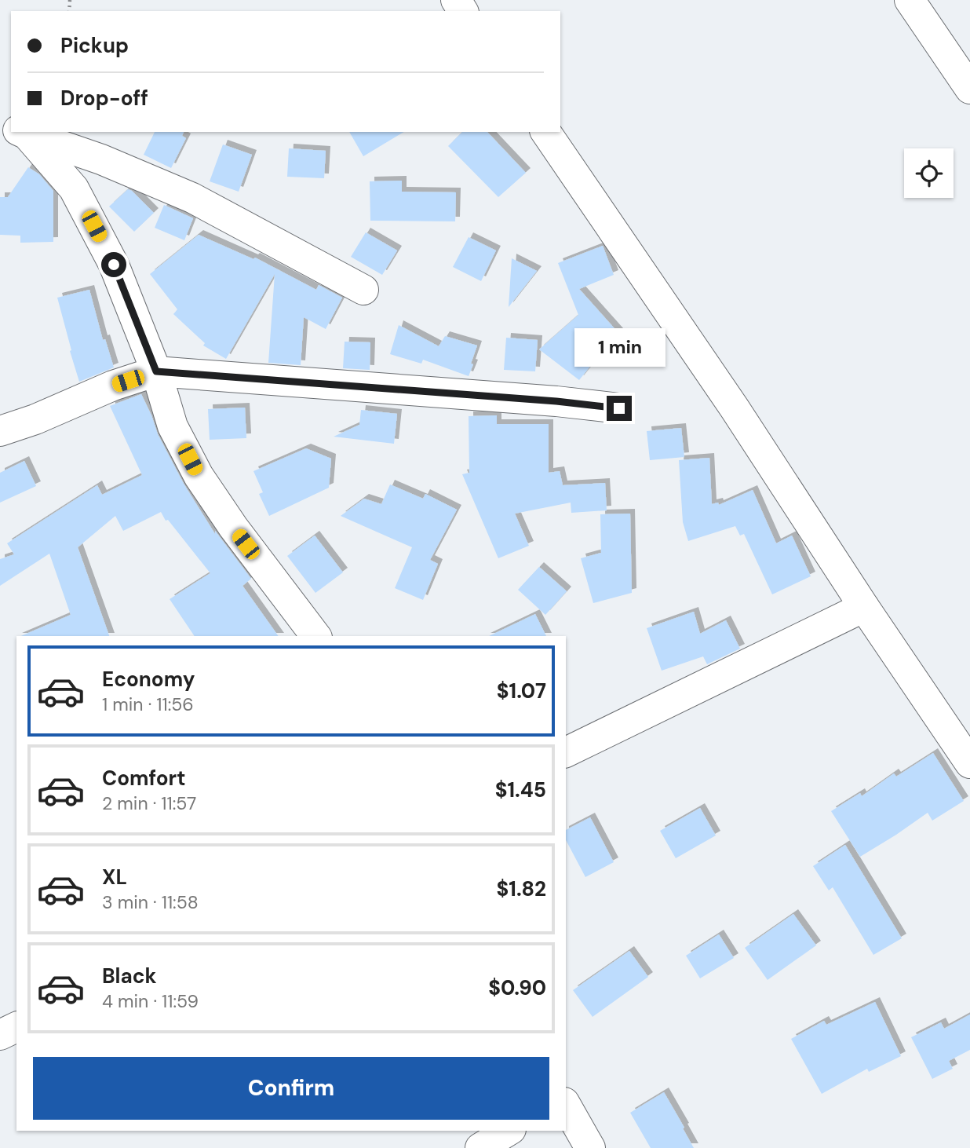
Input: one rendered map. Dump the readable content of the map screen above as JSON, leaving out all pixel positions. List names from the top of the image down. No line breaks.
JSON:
{"page":{"banner":["Pickup","Drop-off"],"bubble":"1 min","list":[{"name":"Economy","note":"1 min · 11:56","value":"$1.07"},{"name":"Comfort","note":"2 min · 11:57","value":"$1.45"},{"name":"XL","note":"3 min · 11:58","value":"$1.82"},{"name":"Black","note":"4 min · 11:59","value":"$0.90"}],"buttons":"Confirm"}}
